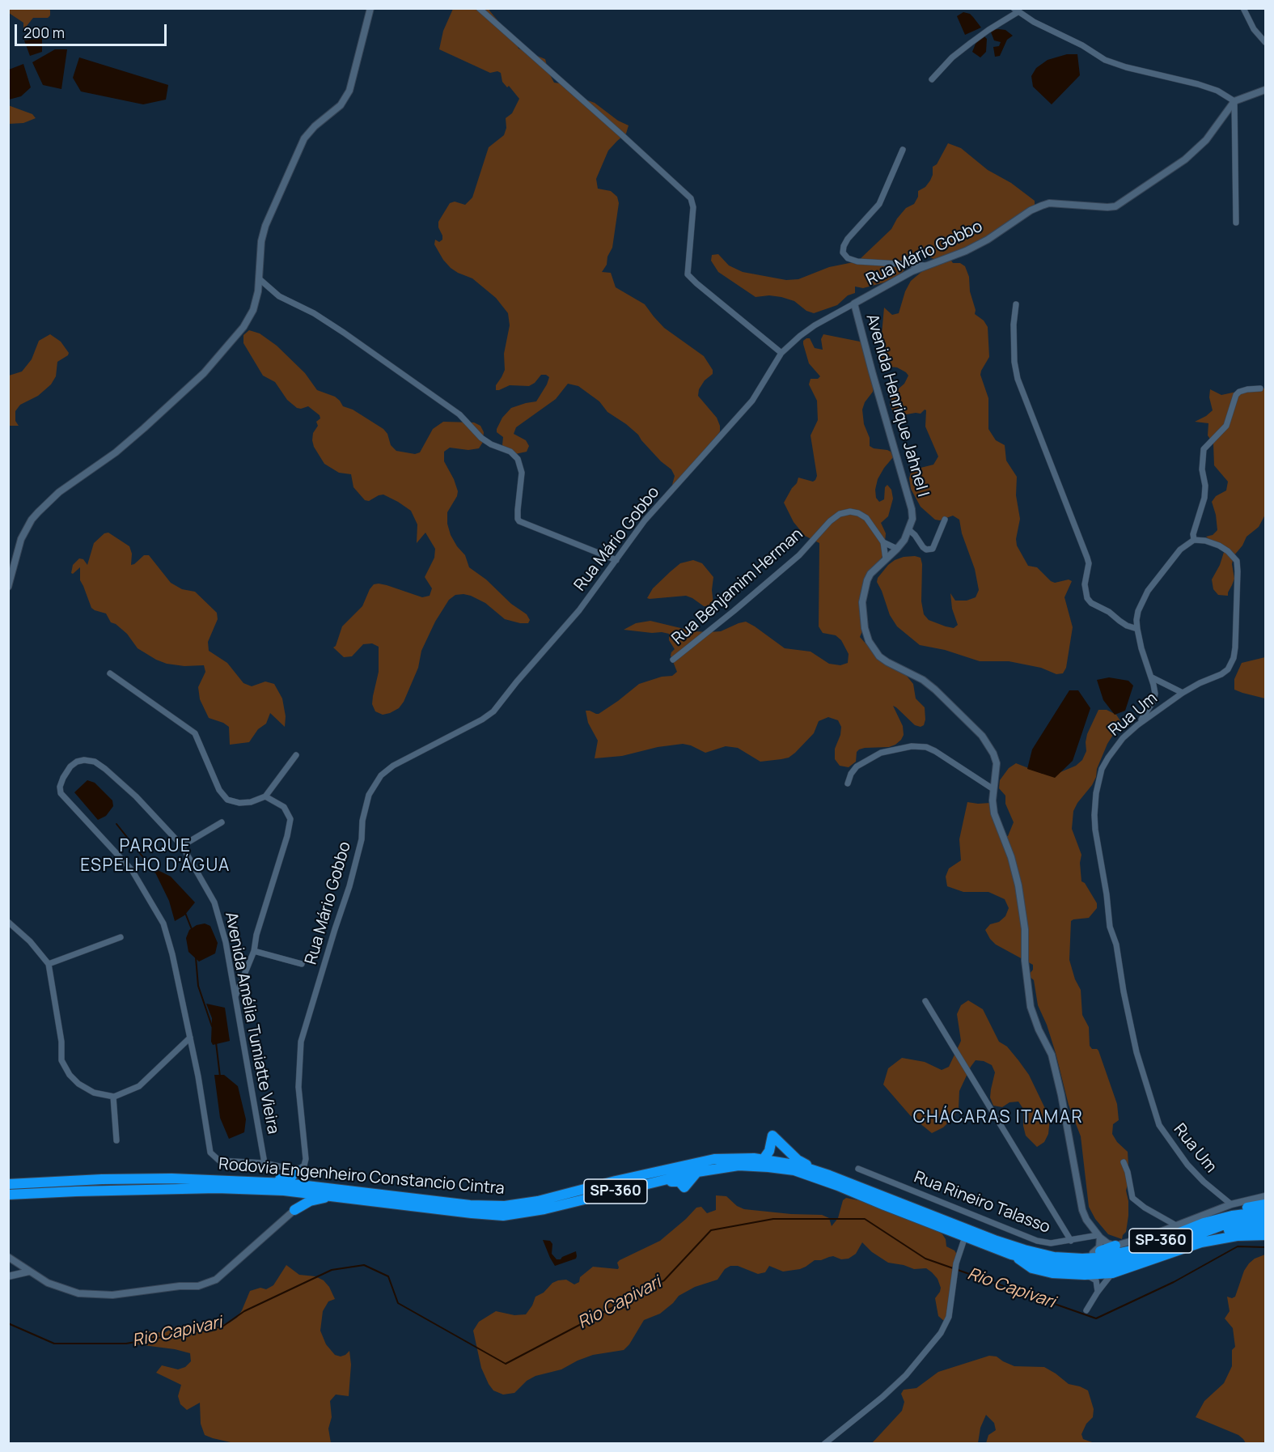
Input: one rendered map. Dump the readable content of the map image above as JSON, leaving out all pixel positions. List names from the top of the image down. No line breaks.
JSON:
{"streets":{"highway":["Rodovia Engenheiro Constancio Cintra","SP-360"],"street":["Rua Mário Gobbo","Avenida Henrique Jahnel I","Rua Benjamim Herman","Rua Um","Avenida Amélia Tumiatte Vieira","Rua Rineiro Talasso"]},"crossings":[["Rua Mário Gobbo","Avenida Henrique Jahnel I"],["Avenida Henrique Jahnel I","Rua Rineiro Talasso"]],"districts":["PARQUE ESPELHO D'ÁGUA","CHÁCARAS ITAMAR"],"water":["Rio Capivari"],"scale_bar":"200 m"}
